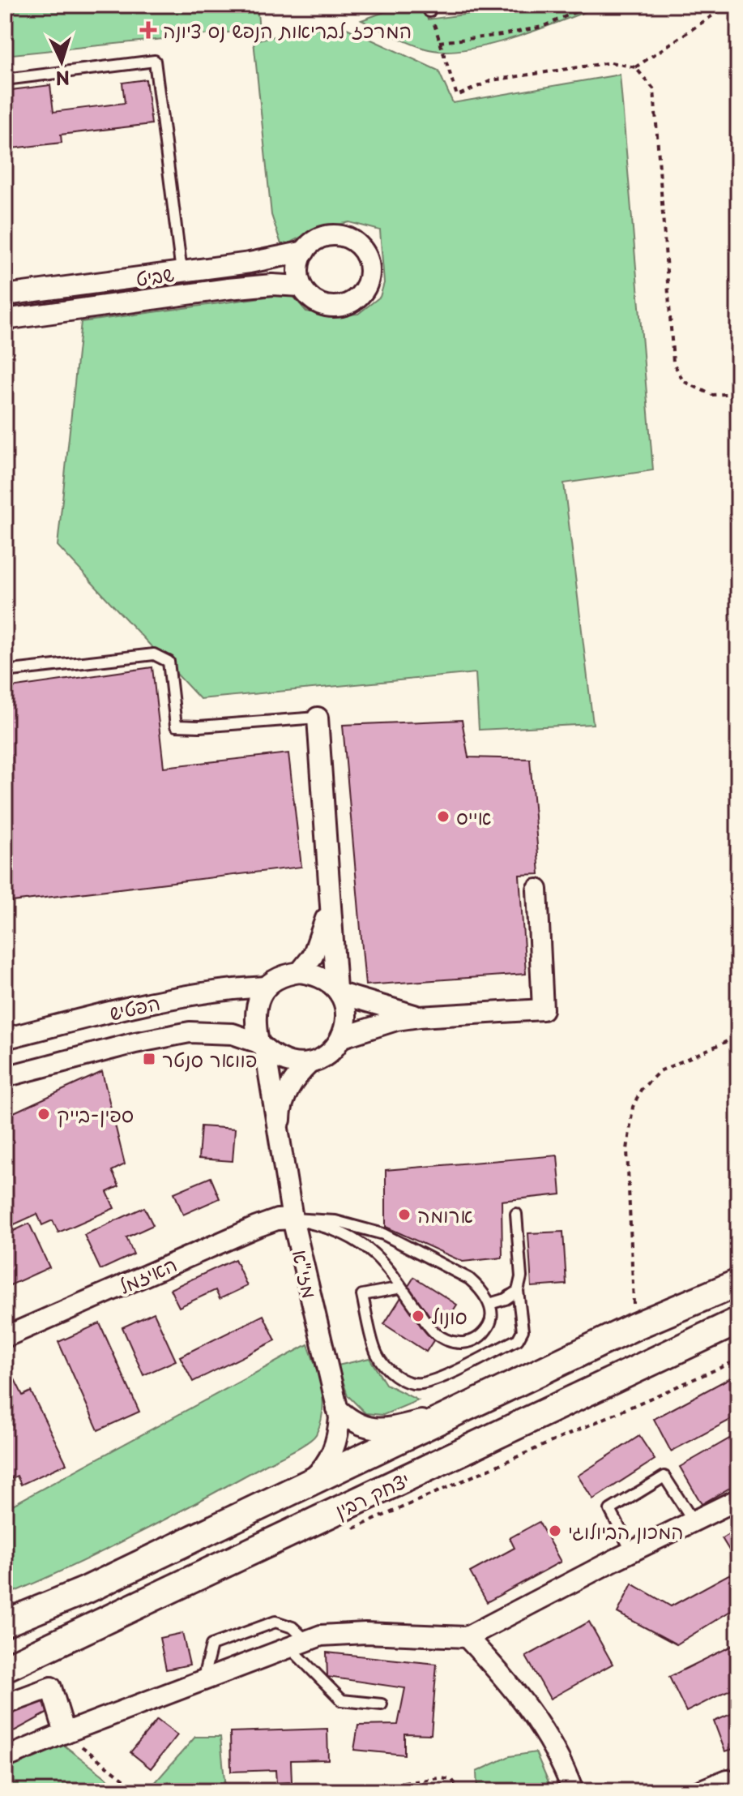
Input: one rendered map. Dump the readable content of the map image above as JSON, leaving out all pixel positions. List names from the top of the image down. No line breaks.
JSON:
{"streets":{"main road":["יצחק רבין"],"street":["שביט","הפטיש","מזי\"א","האיזמל"]},"crossings":[["הפטיש","מזי\"א"],["מזי\"א","האיזמל"],["מזי\"א","יצחק רבין"]],"places":{"health":["המרכז לבריאות הנפש נס ציונה"],"other":["אייס","ספין-בייק","ארומה","סונול","המכון הביולוגי"],"transit":["פוואר סנטר"]},"north":"bottom"}
